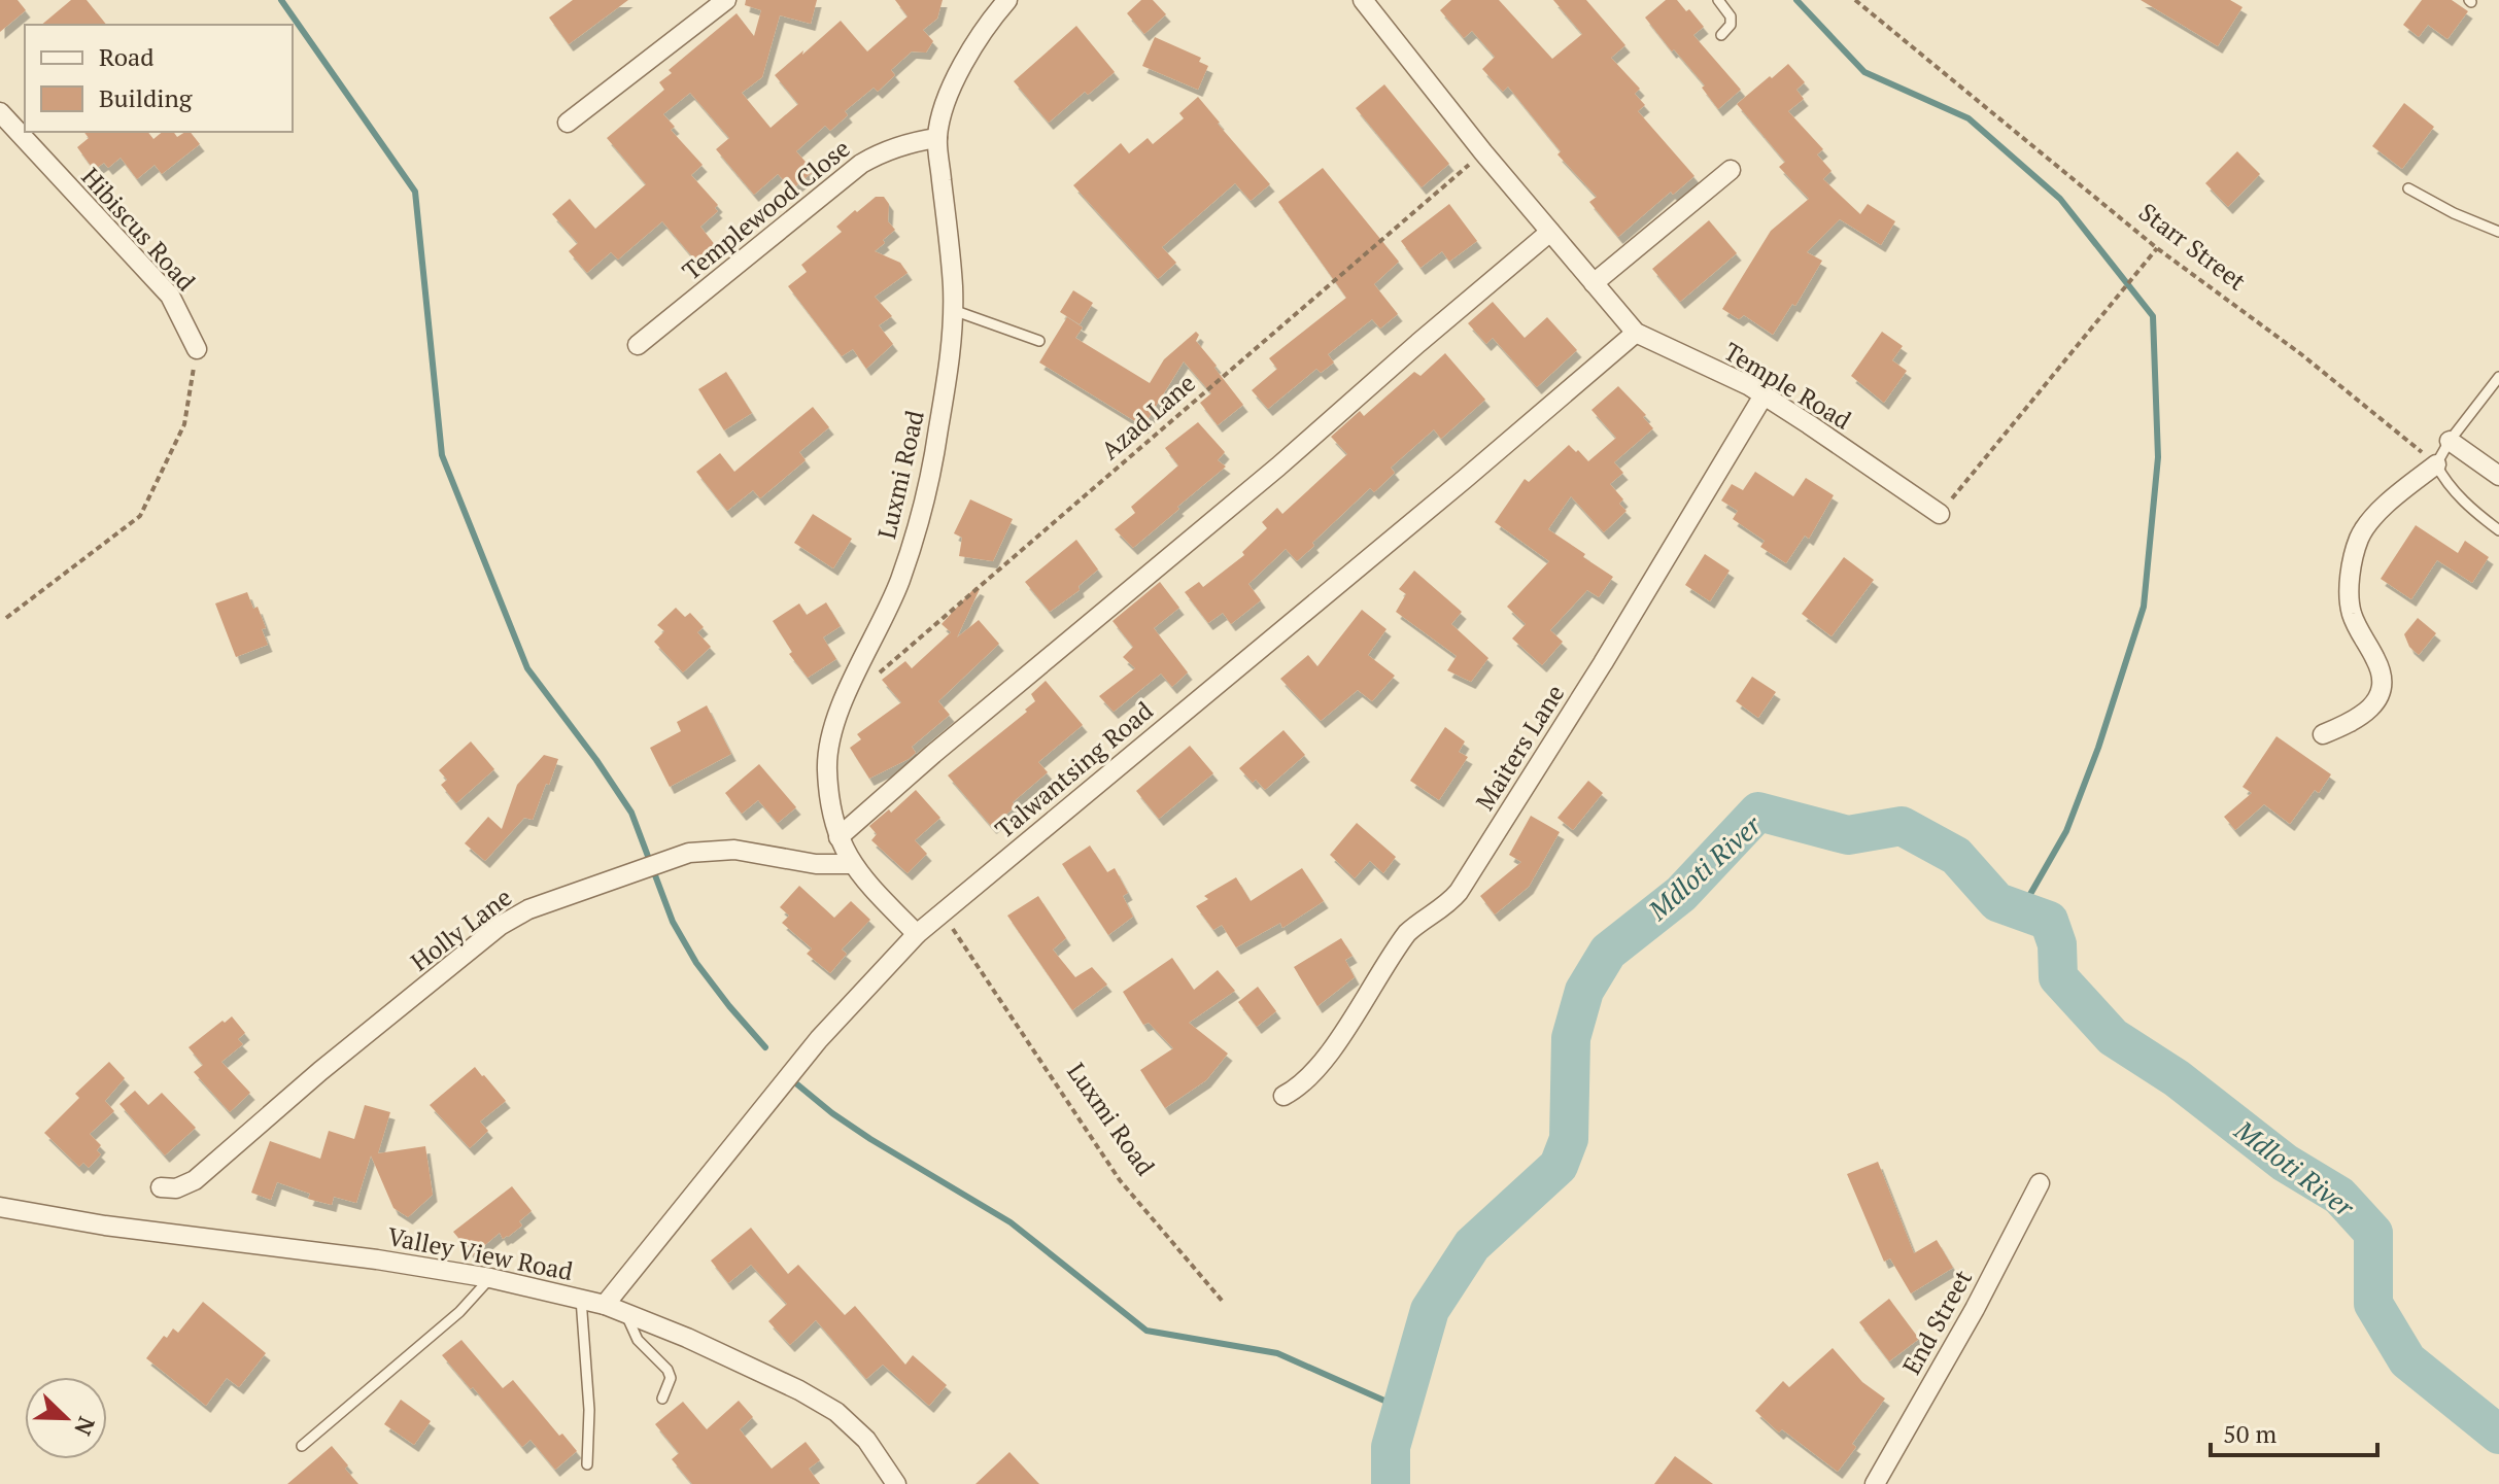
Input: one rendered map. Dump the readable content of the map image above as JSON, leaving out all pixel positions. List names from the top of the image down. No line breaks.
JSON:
{"streets":{"street":["Templewood Close","Hibiscus Road","Temple Road","Luxmi Road","Maiters Lane","Talwantsing Road","Holly Lane","Valley View Road","End Street"],"path":["Starr Street","Azad Lane"]},"crossings":[["Templewood Close","Luxmi Road"],["Temple Road","Azad Lane"],["Temple Road","Maiters Lane"],["Temple Road","Talwantsing Road"],["Luxmi Road","Talwantsing Road"],["Luxmi Road","Holly Lane"],["Talwantsing Road","Valley View Road"]],"water":["Mdloti River"],"legend":["Road","Building"],"scale_bar":"50 m","north":"bottom right"}
